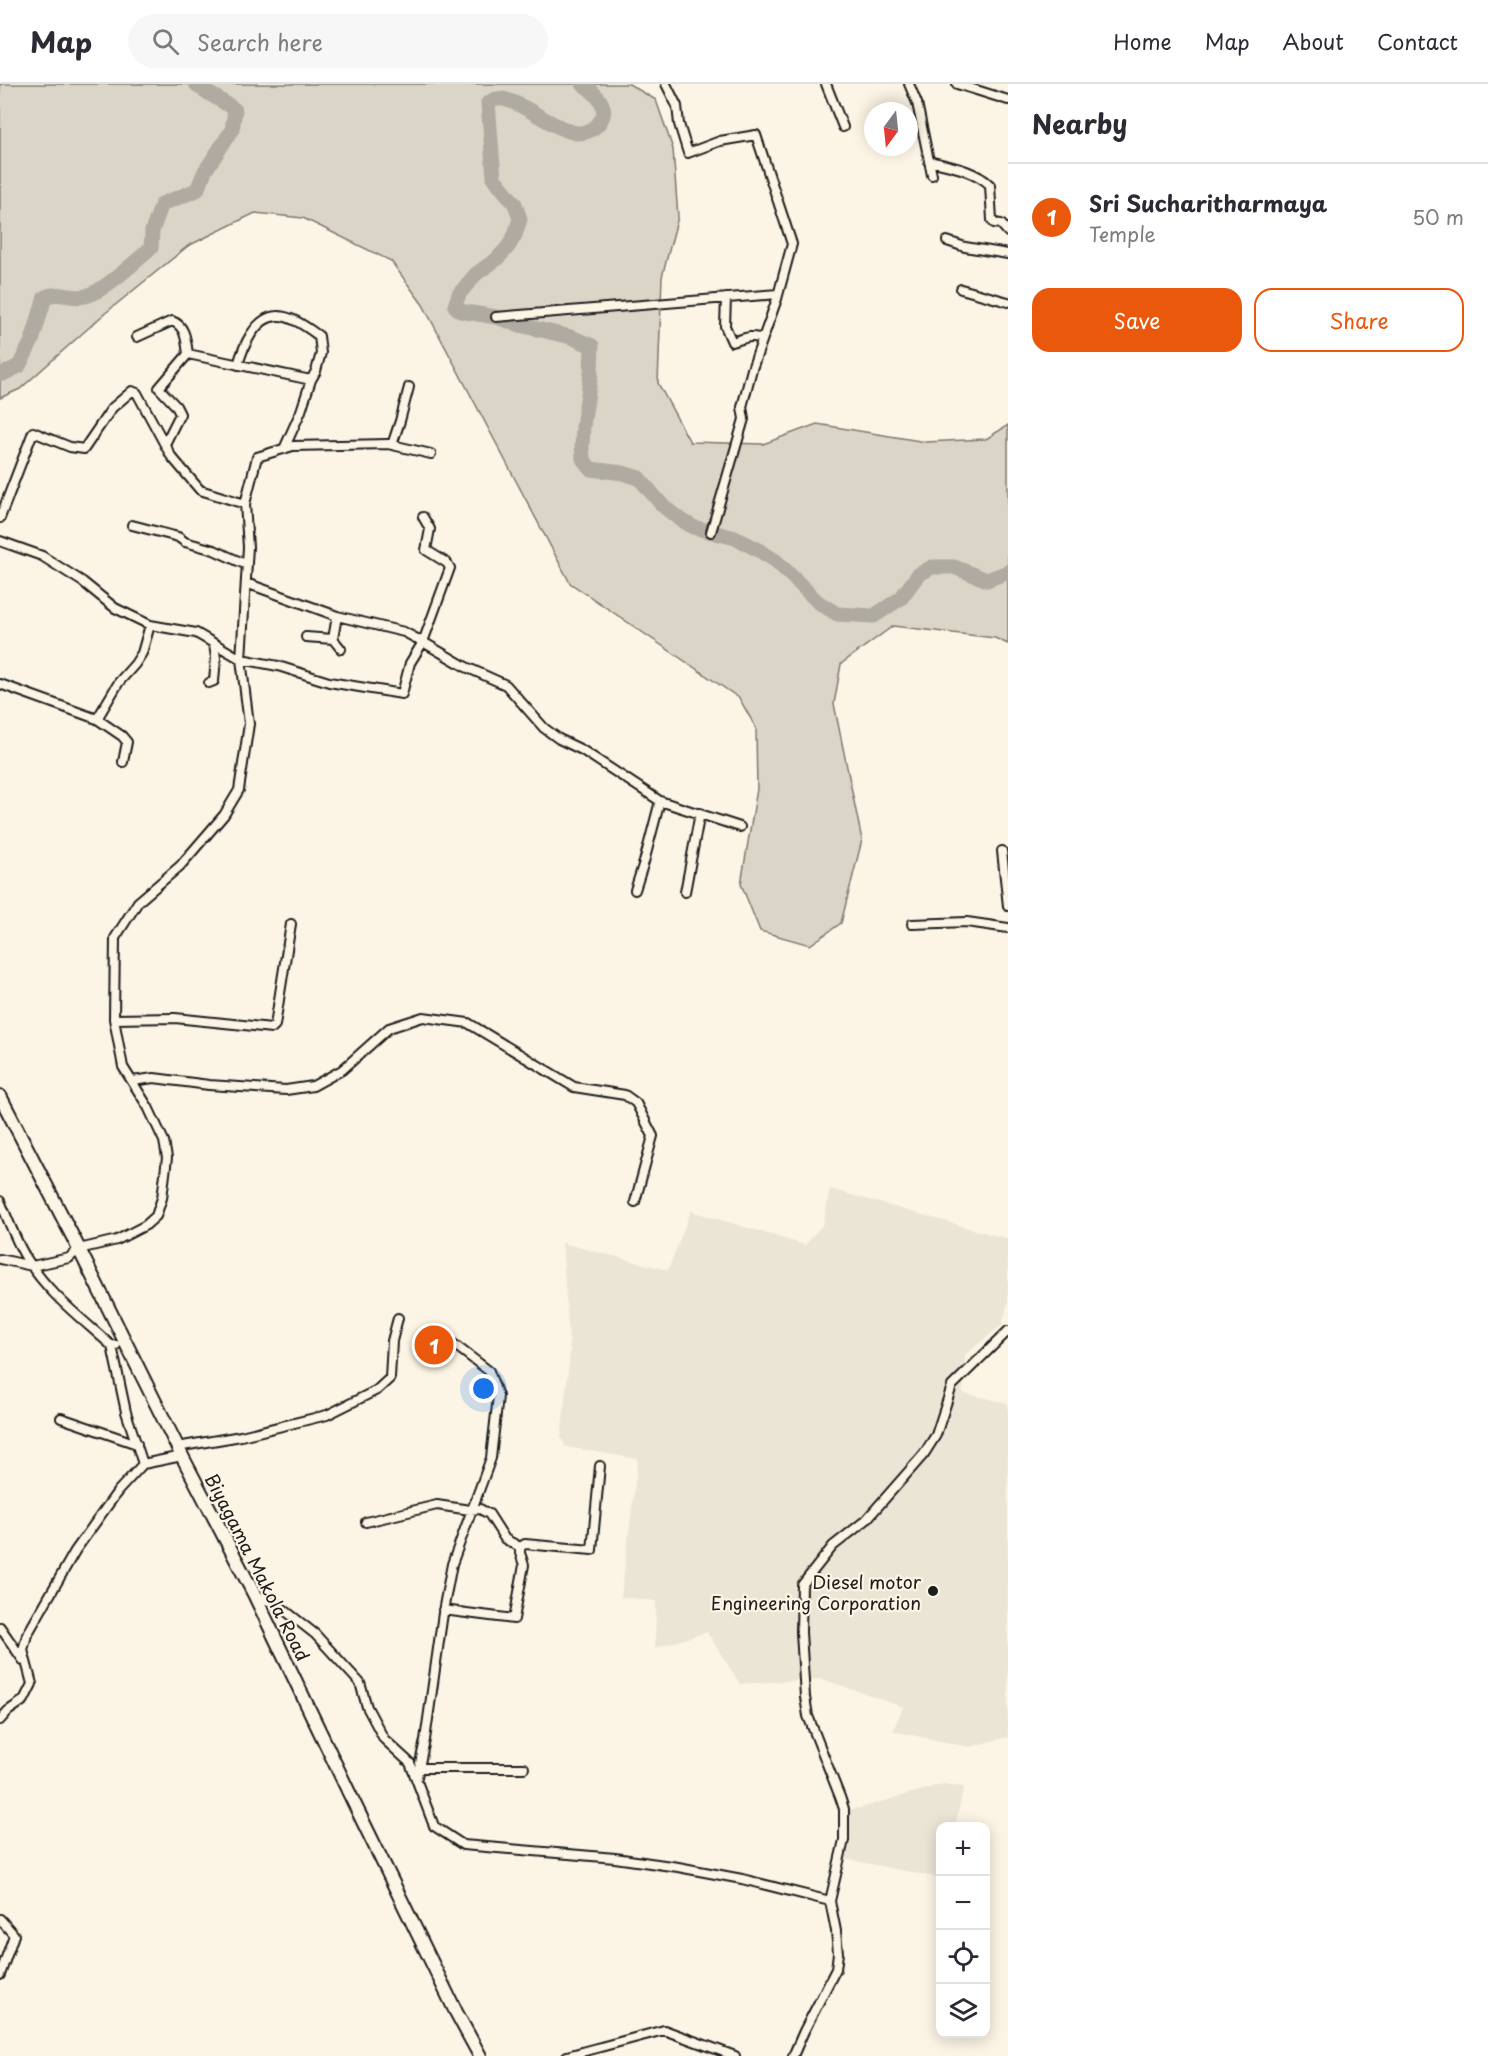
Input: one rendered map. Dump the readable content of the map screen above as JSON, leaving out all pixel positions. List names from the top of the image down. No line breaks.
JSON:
{"streets":{"main road":["Biyagama Makola Road"]},"places":["Diesel motor Engineering Corporation"],"north":"bottom","page":{"header":"Map","search":"Search here","nav":["Home","Map","About","Contact"],"heading":"Nearby","list":[{"mark":"1","name":"Sri Sucharitharmaya","note":"Temple","value":"50 m"}],"buttons":["Save","Share"],"pins":"1","map_buttons":["+","−"]}}
